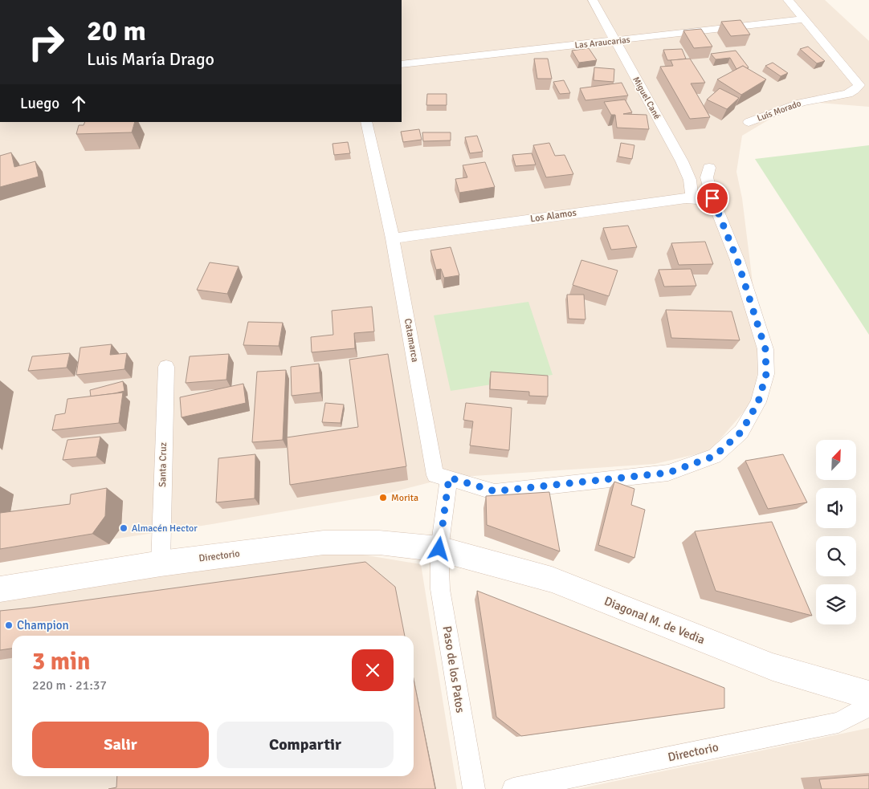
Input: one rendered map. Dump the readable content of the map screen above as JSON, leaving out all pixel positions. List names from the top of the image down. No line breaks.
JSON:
{"streets":{"main road":["Directorio","Diagonal M. de Vedia"],"street":["Las Araucarias","Miguel Cané","Luís Morado","Los Alamos","Catamarca","Santa Cruz","Paso de los Patos"]},"crossings":[["Las Araucarias","Miguel Cané"],["Las Araucarias","Luís Morado"],["Miguel Cané","Los Alamos"],["Los Alamos","Catamarca"],["Santa Cruz","Directorio"],["Directorio","Diagonal M. de Vedia"],["Directorio","Paso de los Patos"],["Diagonal M. de Vedia","Paso de los Patos"]],"places":["Morita","Almacén Hector","Champion"],"north":"top right","page":{"turn":["20 m","Luis María Drago"],"then":"Luego","heading":["3 min","220 m · 21:37"],"buttons":["Salir","Compartir"]}}
